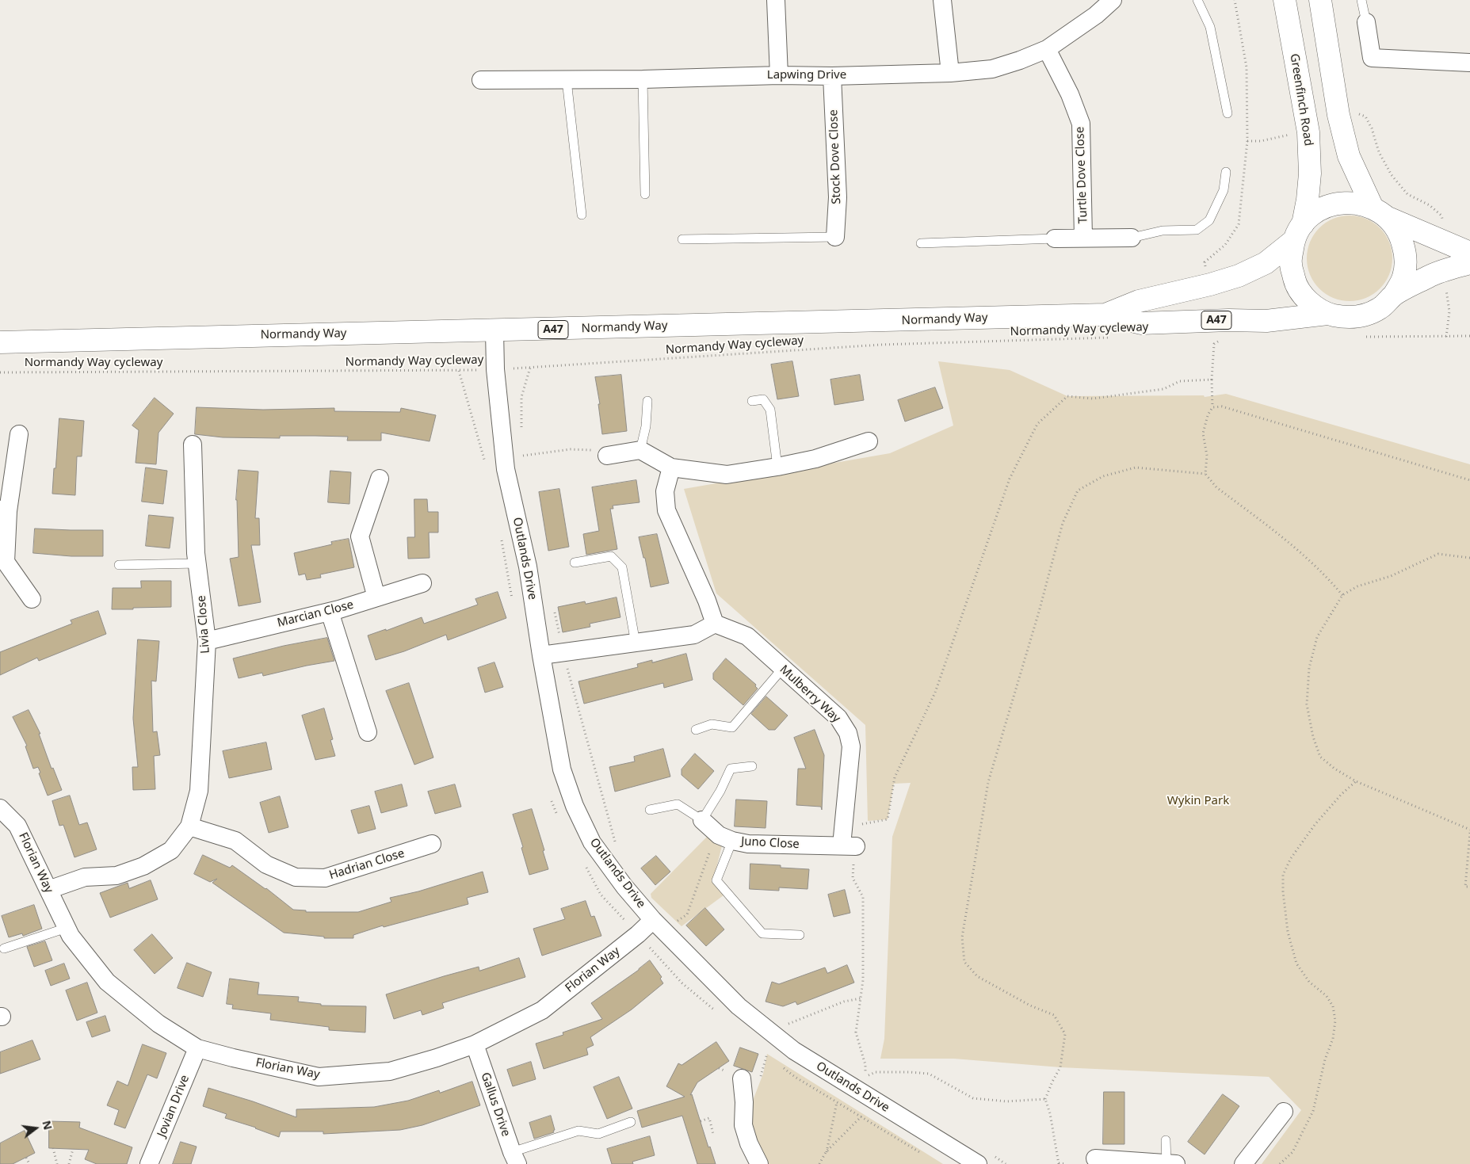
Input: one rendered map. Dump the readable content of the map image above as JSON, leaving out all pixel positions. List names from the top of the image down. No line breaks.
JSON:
{"streets":{"main road":["Greenfinch Road","Normandy Way","A47"],"street":["Lapwing Drive","Stock Dove Close","Turtle Dove Close","Outlands Drive","Marcian Close","Livia Close","Mulberry Way","Juno Close","Florian Way","Hadrian Close","Gallus Drive","Jovian Drive"],"path":["Normandy Way cycleway"]},"crossings":[["Lapwing Drive","Stock Dove Close"],["Lapwing Drive","Turtle Dove Close"],["Greenfinch Road","Normandy Way"],["Normandy Way","Outlands Drive"],["Normandy Way cycleway","Outlands Drive"],["Outlands Drive","Florian Way"],["Marcian Close","Livia Close"],["Livia Close","Hadrian Close"],["Mulberry Way","Juno Close"],["Florian Way","Gallus Drive"],["Florian Way","Jovian Drive"]],"parks":["Wykin Park"],"north":"right"}
